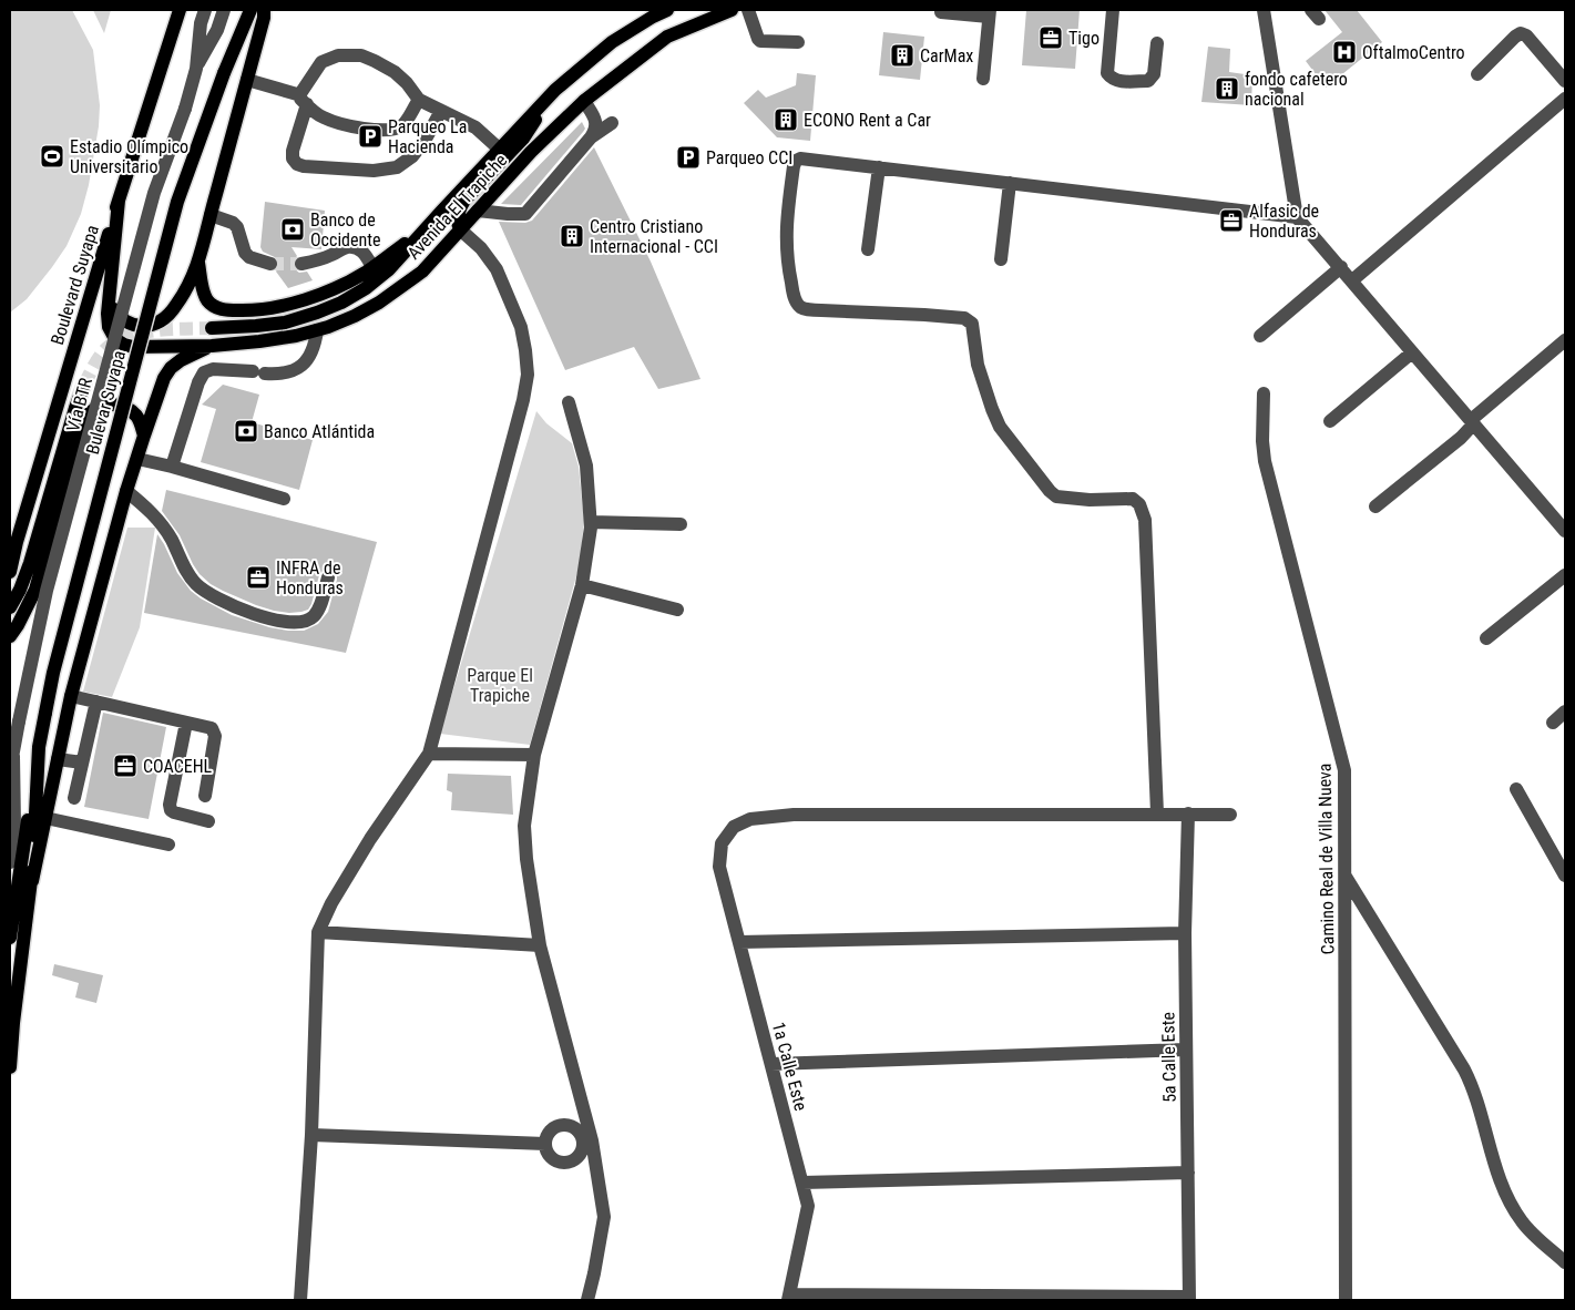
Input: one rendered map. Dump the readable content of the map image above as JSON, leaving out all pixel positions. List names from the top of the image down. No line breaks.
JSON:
{"streets":{"main road":["Avenida El Trapiche","Boulevard Suyapa","Bulevar Suyapa"],"street":["Vía BTR","Camino Real de Villa Nueva","5a Calle Este","1a Calle Este"]},"crossings":[["Avenida El Trapiche","Boulevard Suyapa"]],"parks":["Parque El Trapiche"],"places":{"office":["Tigo","Alfasic de Honduras","INFRA de Honduras","COACEHL"],"hospital":["OftalmoCentro"],"building":["CarMax","fondo cafetero nacional","ECONO Rent a Car","Centro Cristiano Internacional - CCI"],"parking":["Parqueo La Hacienda","Parqueo CCI"],"sports":["Estadio Olímpico Universitario"],"bank":["Banco de Occidente","Banco Atlántida"]}}
